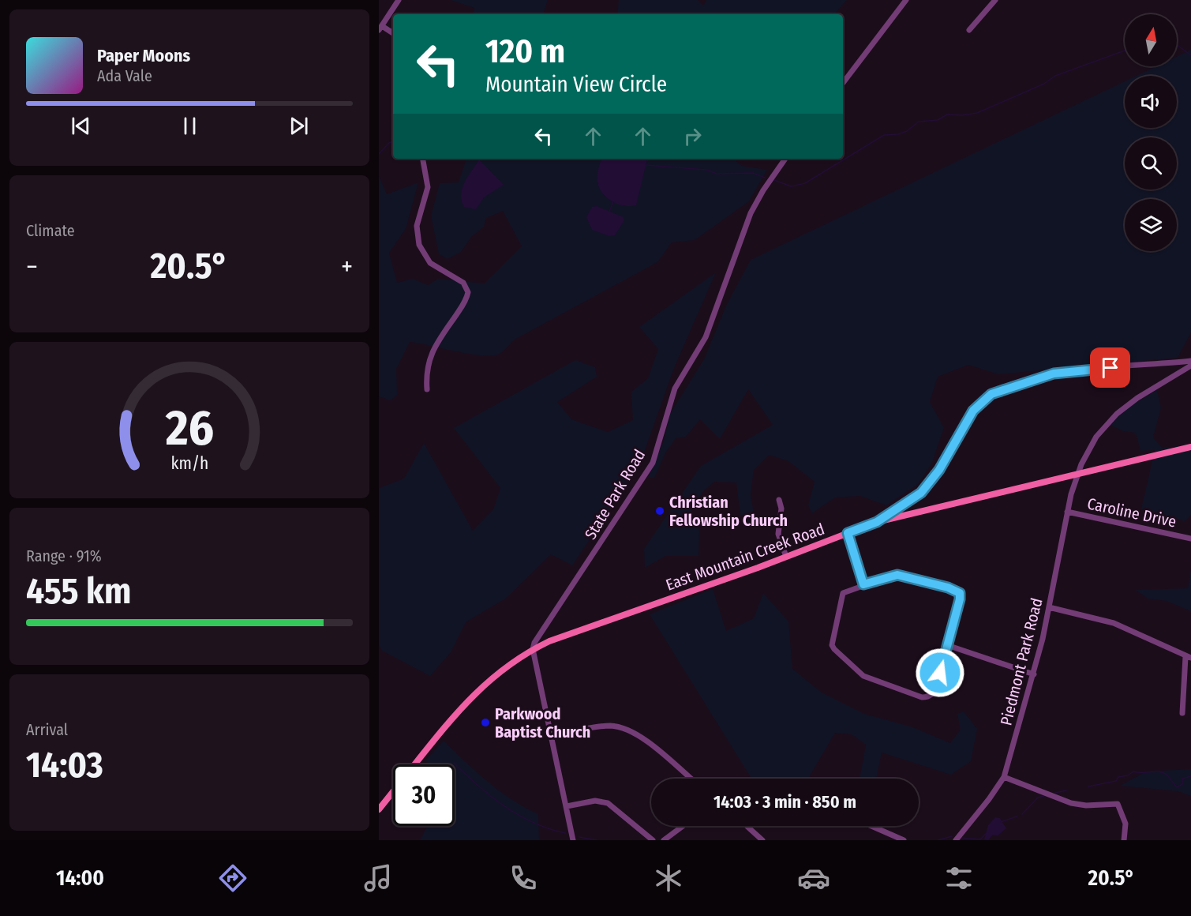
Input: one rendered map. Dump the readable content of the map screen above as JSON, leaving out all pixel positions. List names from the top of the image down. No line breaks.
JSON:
{"streets":{"main road":["East Mountain Creek Road"],"street":["State Park Road","Caroline Drive","Piedmont Park Road"]},"crossings":[["State Park Road","East Mountain Creek Road"],["Caroline Drive","Piedmont Park Road"],["East Mountain Creek Road","Piedmont Park Road"]],"places":["Christian Fellowship Church","Parkwood Baptist Church"],"north":"top","page":{"turn":["120 m","Mountain View Circle"],"song":["Paper Moons","Ada Vale"],"tile":["Climate",["Range · 91%","455 km"],["Arrival","14:03"]],"heat":["−","20.5°","+"],"limit":"30","trip":"14:03 · 3 min · 850 m","tabs":["14:00","20.5°"],"gauge":["26","km/h"]}}
